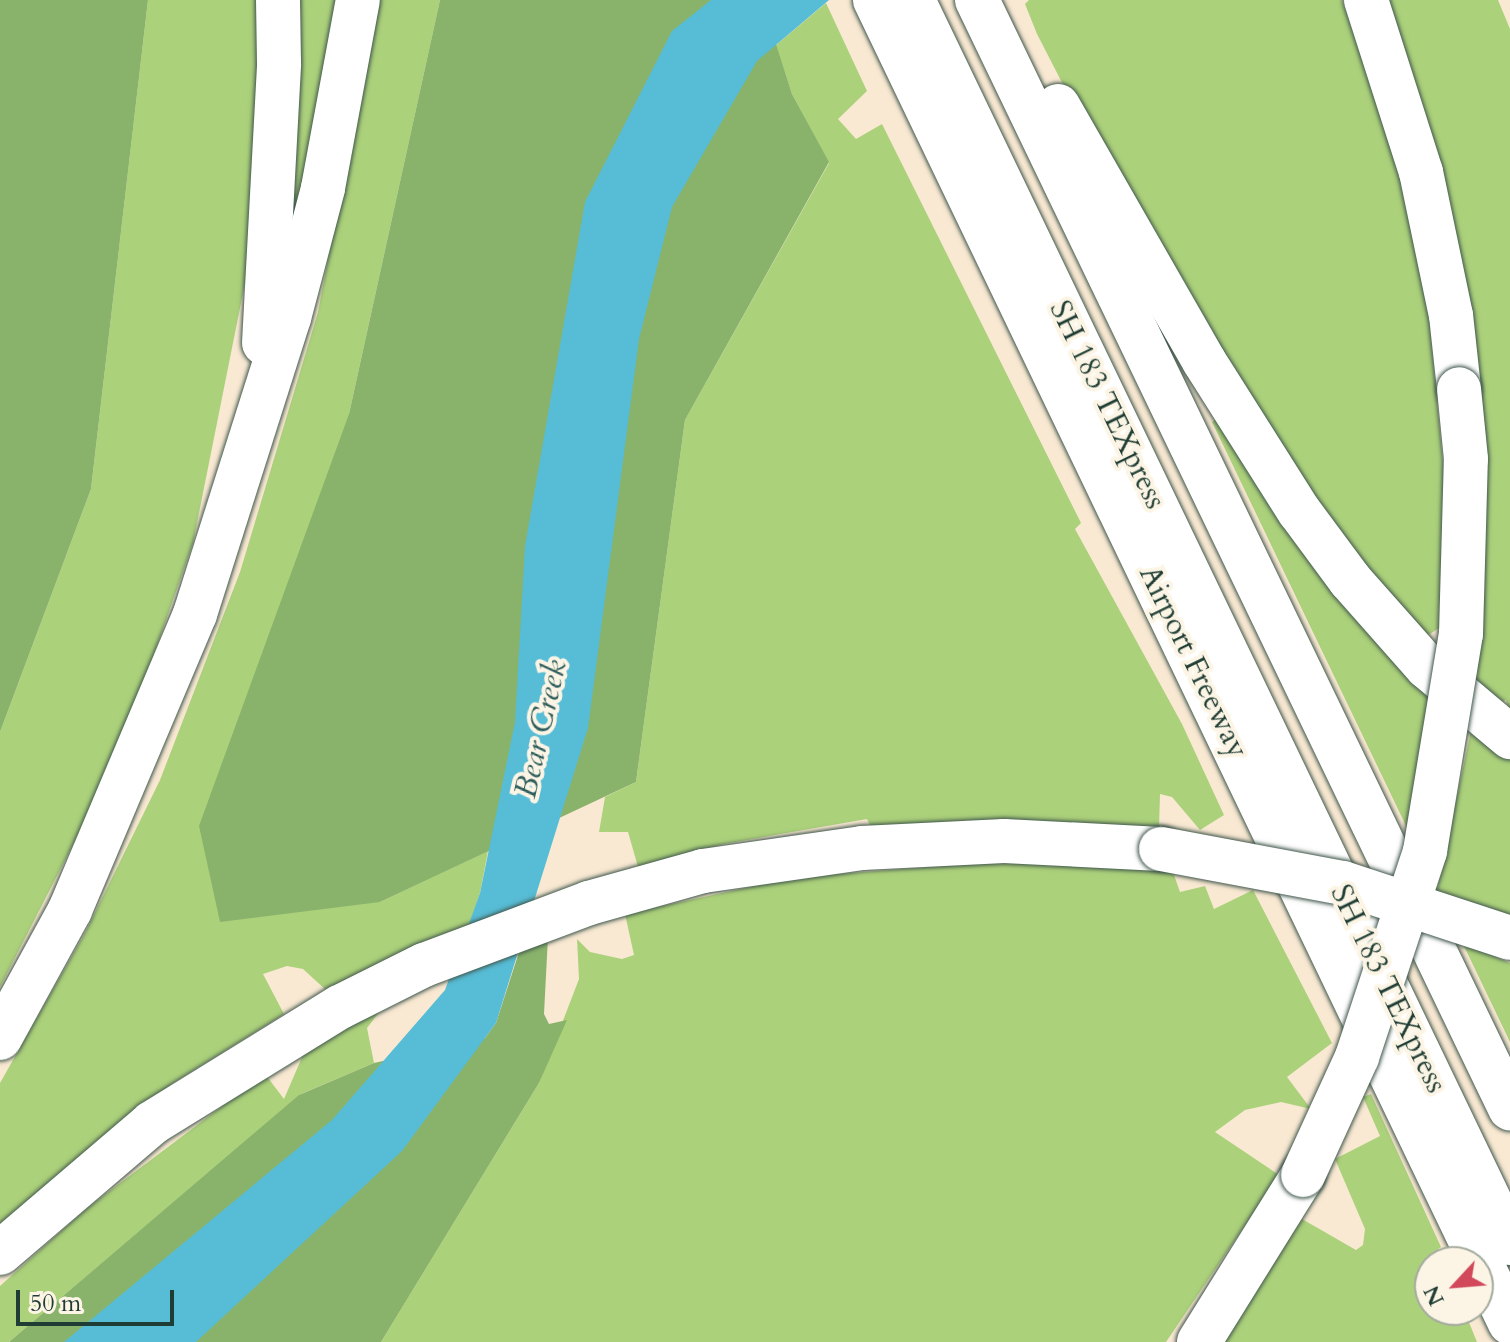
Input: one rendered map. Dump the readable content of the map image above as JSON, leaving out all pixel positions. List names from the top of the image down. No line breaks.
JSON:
{"streets":{"highway":["SH 183 TEXpress","Airport Freeway"]},"crossings":[["SH 183 TEXpress","Airport Freeway"]],"water":["Bear Creek"],"scale_bar":"50 m","north":"bottom left"}
